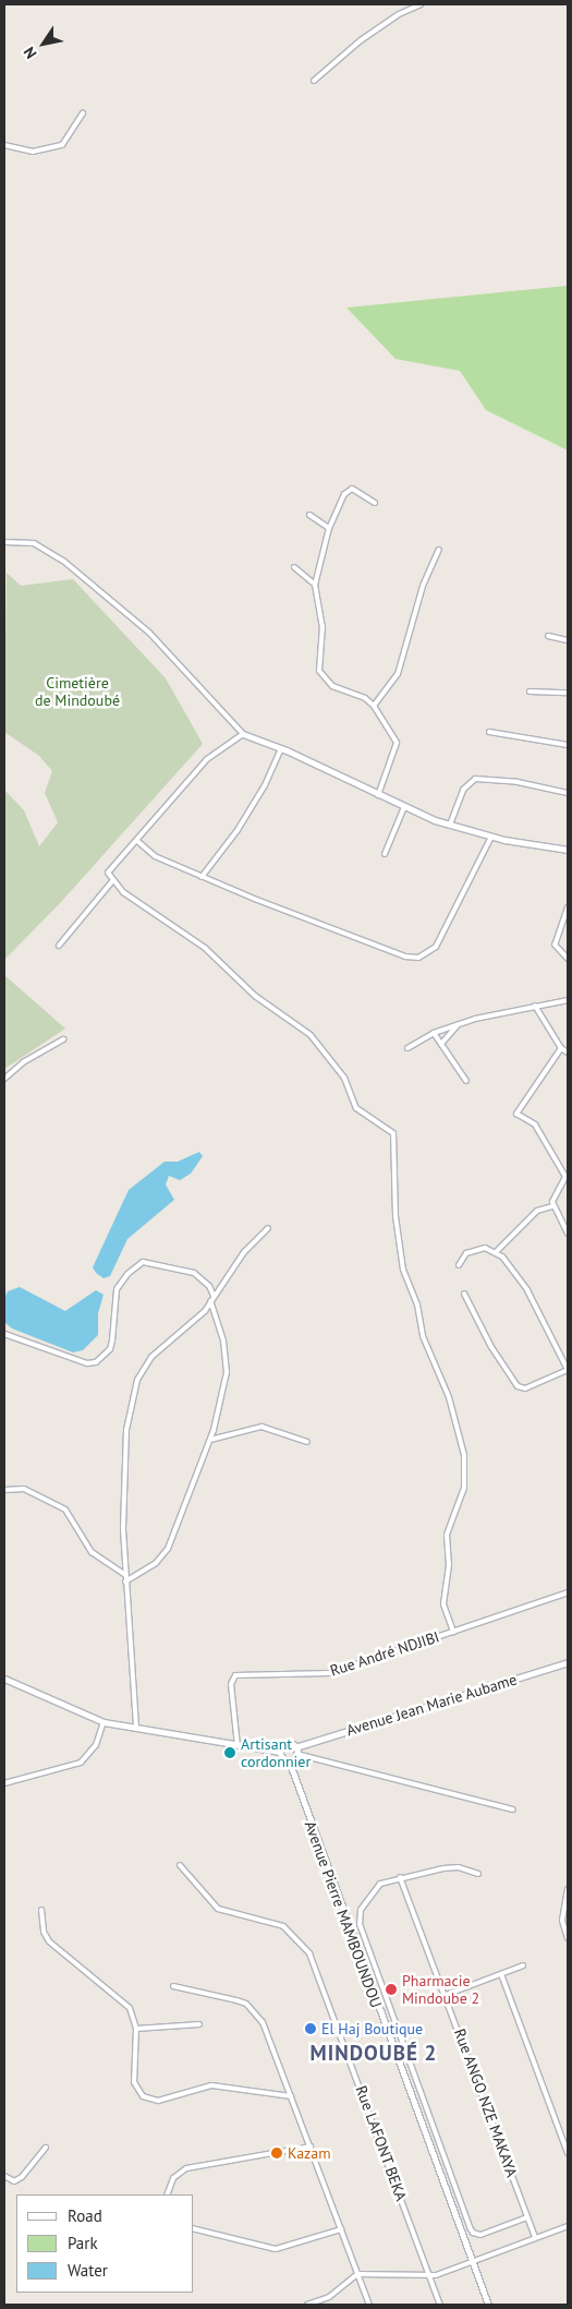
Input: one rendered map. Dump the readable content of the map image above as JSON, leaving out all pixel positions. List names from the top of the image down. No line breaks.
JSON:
{"streets":{"street":["Rue André NDJIBI","Avenue Jean Marie Aubame","Avenue Pierre MAMBOUNDOU","Rue ANGO NZE MAKAYA","Rue LAFONT BEKA"]},"crossings":[["Avenue Jean Marie Aubame","Avenue Pierre MAMBOUNDOU"]],"districts":["MINDOUBÉ 2"],"parks":["Cimetière de Mindoubé"],"places":["Artisant cordonnier","Pharmacie Mindoube 2","El Haj Boutique","Kazam"],"legend":["Road","Park","Water"],"north":"bottom left"}
